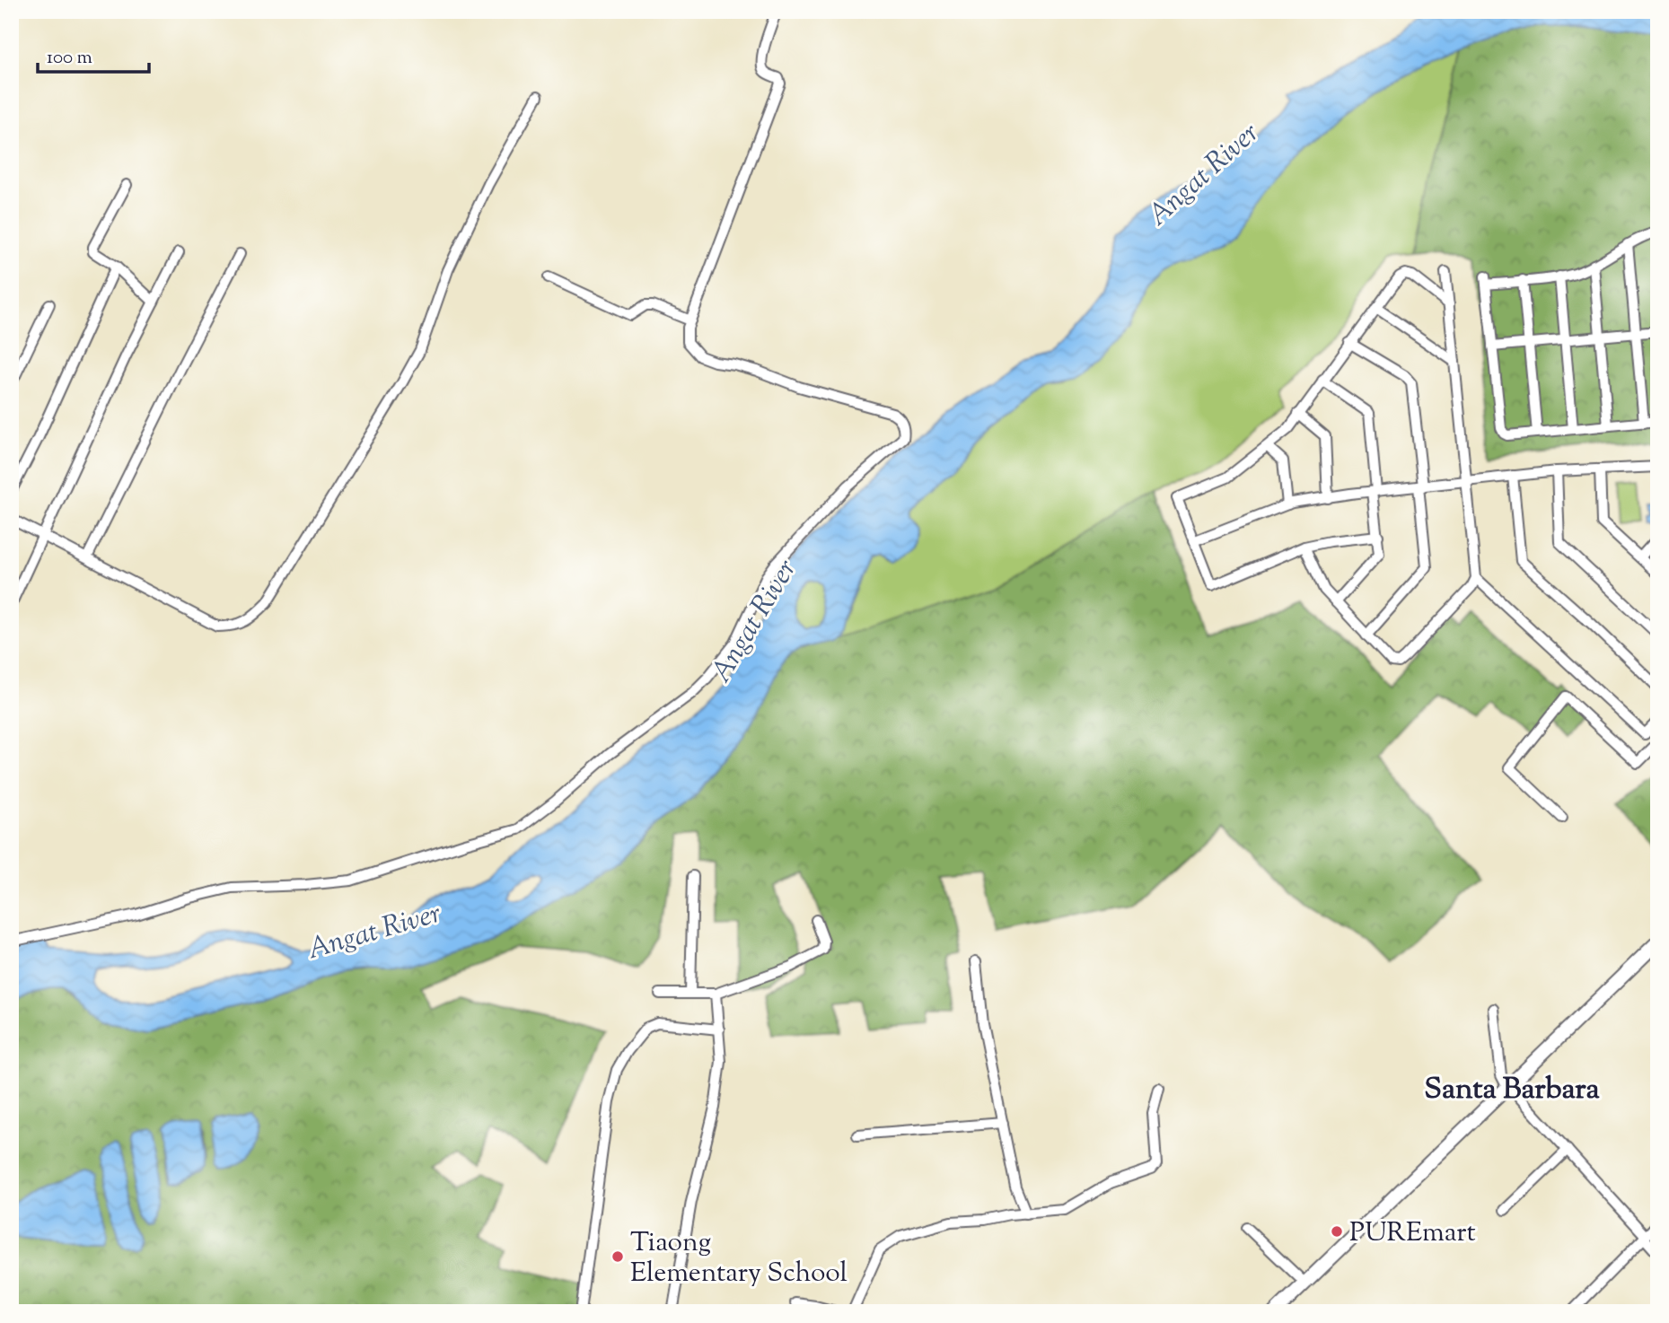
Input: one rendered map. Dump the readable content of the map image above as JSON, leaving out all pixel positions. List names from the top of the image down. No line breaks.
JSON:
{"districts":["Santa Barbara"],"water":["Angat River"],"places":["PUREmart","Tiaong Elementary School"],"scale_bar":"100 m"}
